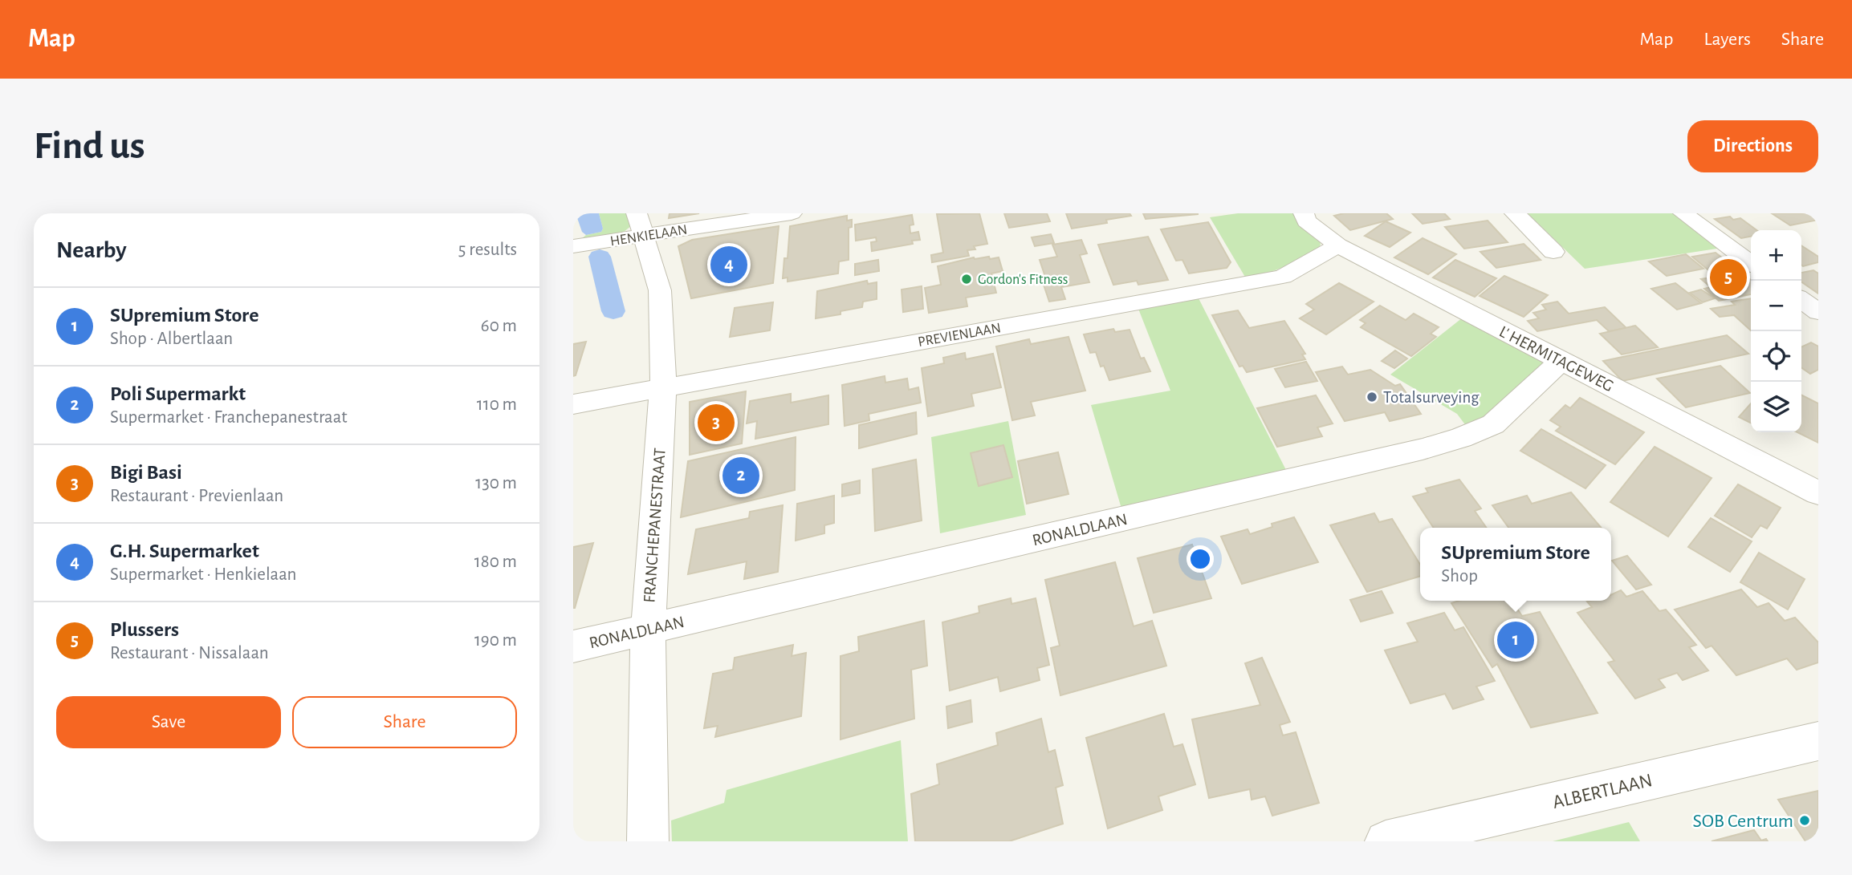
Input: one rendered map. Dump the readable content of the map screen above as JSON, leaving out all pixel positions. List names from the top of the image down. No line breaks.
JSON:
{"streets":{"street":["HENKIELAAN","PREVIENLAAN","L' HERMITAGEWEG","FRANCHEPANESTRAAT","RONALDLAAN","ALBERTLAAN"]},"crossings":[["HENKIELAAN","FRANCHEPANESTRAAT"],["PREVIENLAAN","L' HERMITAGEWEG"],["PREVIENLAAN","FRANCHEPANESTRAAT"],["L' HERMITAGEWEG","RONALDLAAN"],["FRANCHEPANESTRAAT","RONALDLAAN"]],"places":["Gordon's Fitness","Totalsurveying","SOB Centrum"],"page":{"header":"Map","nav":["Map","Layers","Share"],"buttons":["Directions",["Save","Share"]],"title":"Find us","heading":["Nearby","5 results"],"map_buttons":["+","−"],"pins":["4","5","3","2","1"],"list":[{"mark":"1","name":"SUpremium Store","note":"Shop · Albertlaan","value":"60 m"},{"mark":"2","name":"Poli Supermarkt","note":"Supermarket · Franchepanestraat","value":"110 m"},{"mark":"3","name":"Bigi Basi","note":"Restaurant · Previenlaan","value":"130 m"},{"mark":"4","name":"G.H. Supermarket","note":"Supermarket · Henkielaan","value":"180 m"},{"mark":"5","name":"Plussers","note":"Restaurant · Nissalaan","value":"190 m"}],"popup":["SUpremium Store","Shop"]}}
